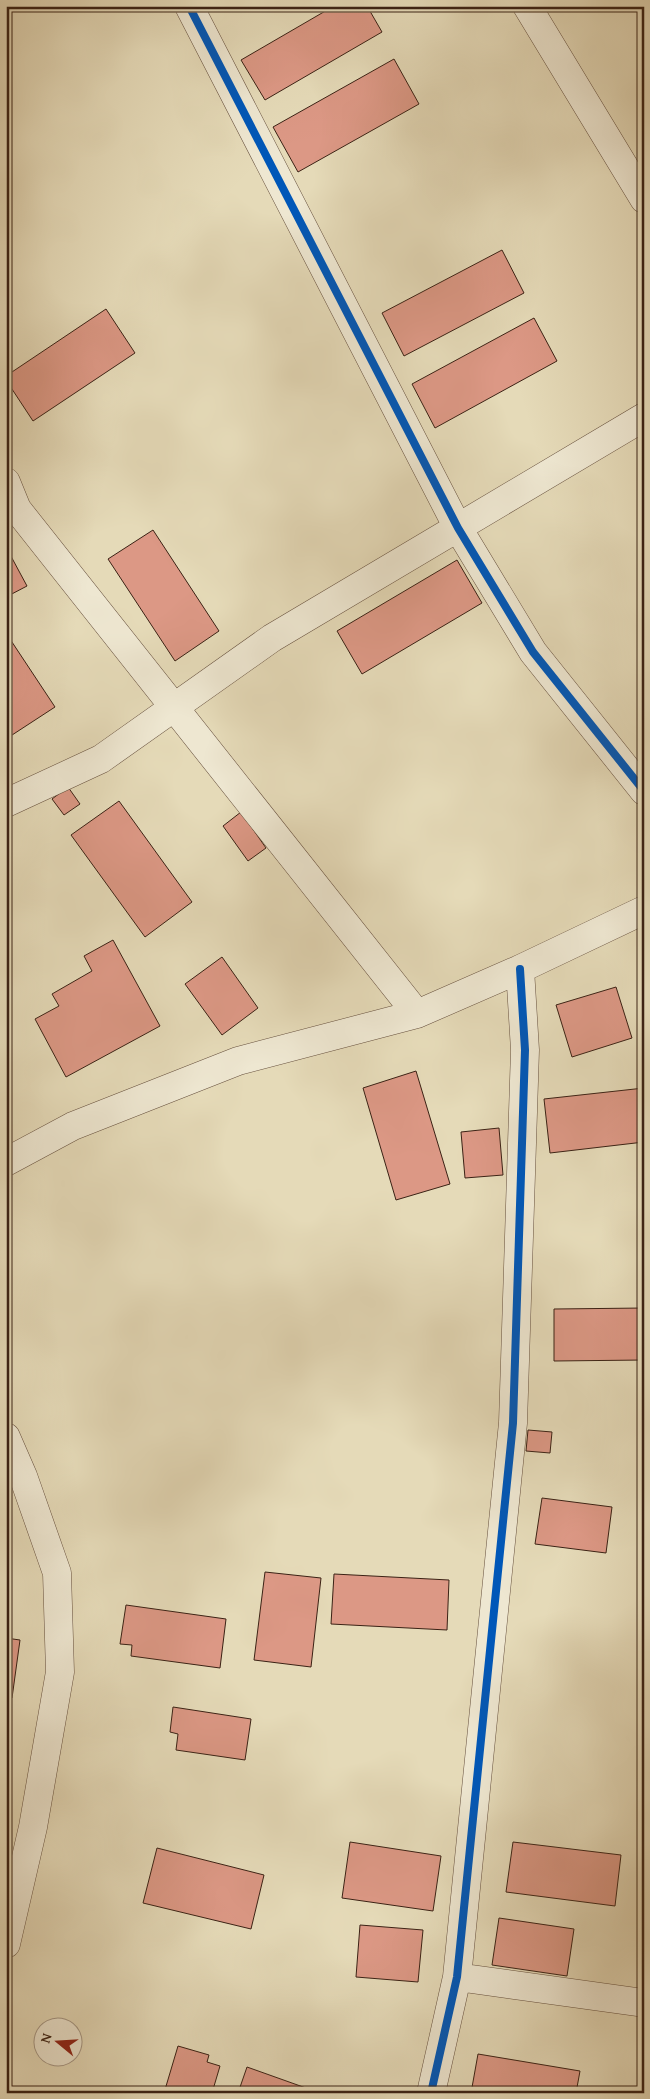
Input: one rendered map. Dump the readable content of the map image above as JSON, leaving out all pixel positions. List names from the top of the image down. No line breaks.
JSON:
{"north":"left"}
